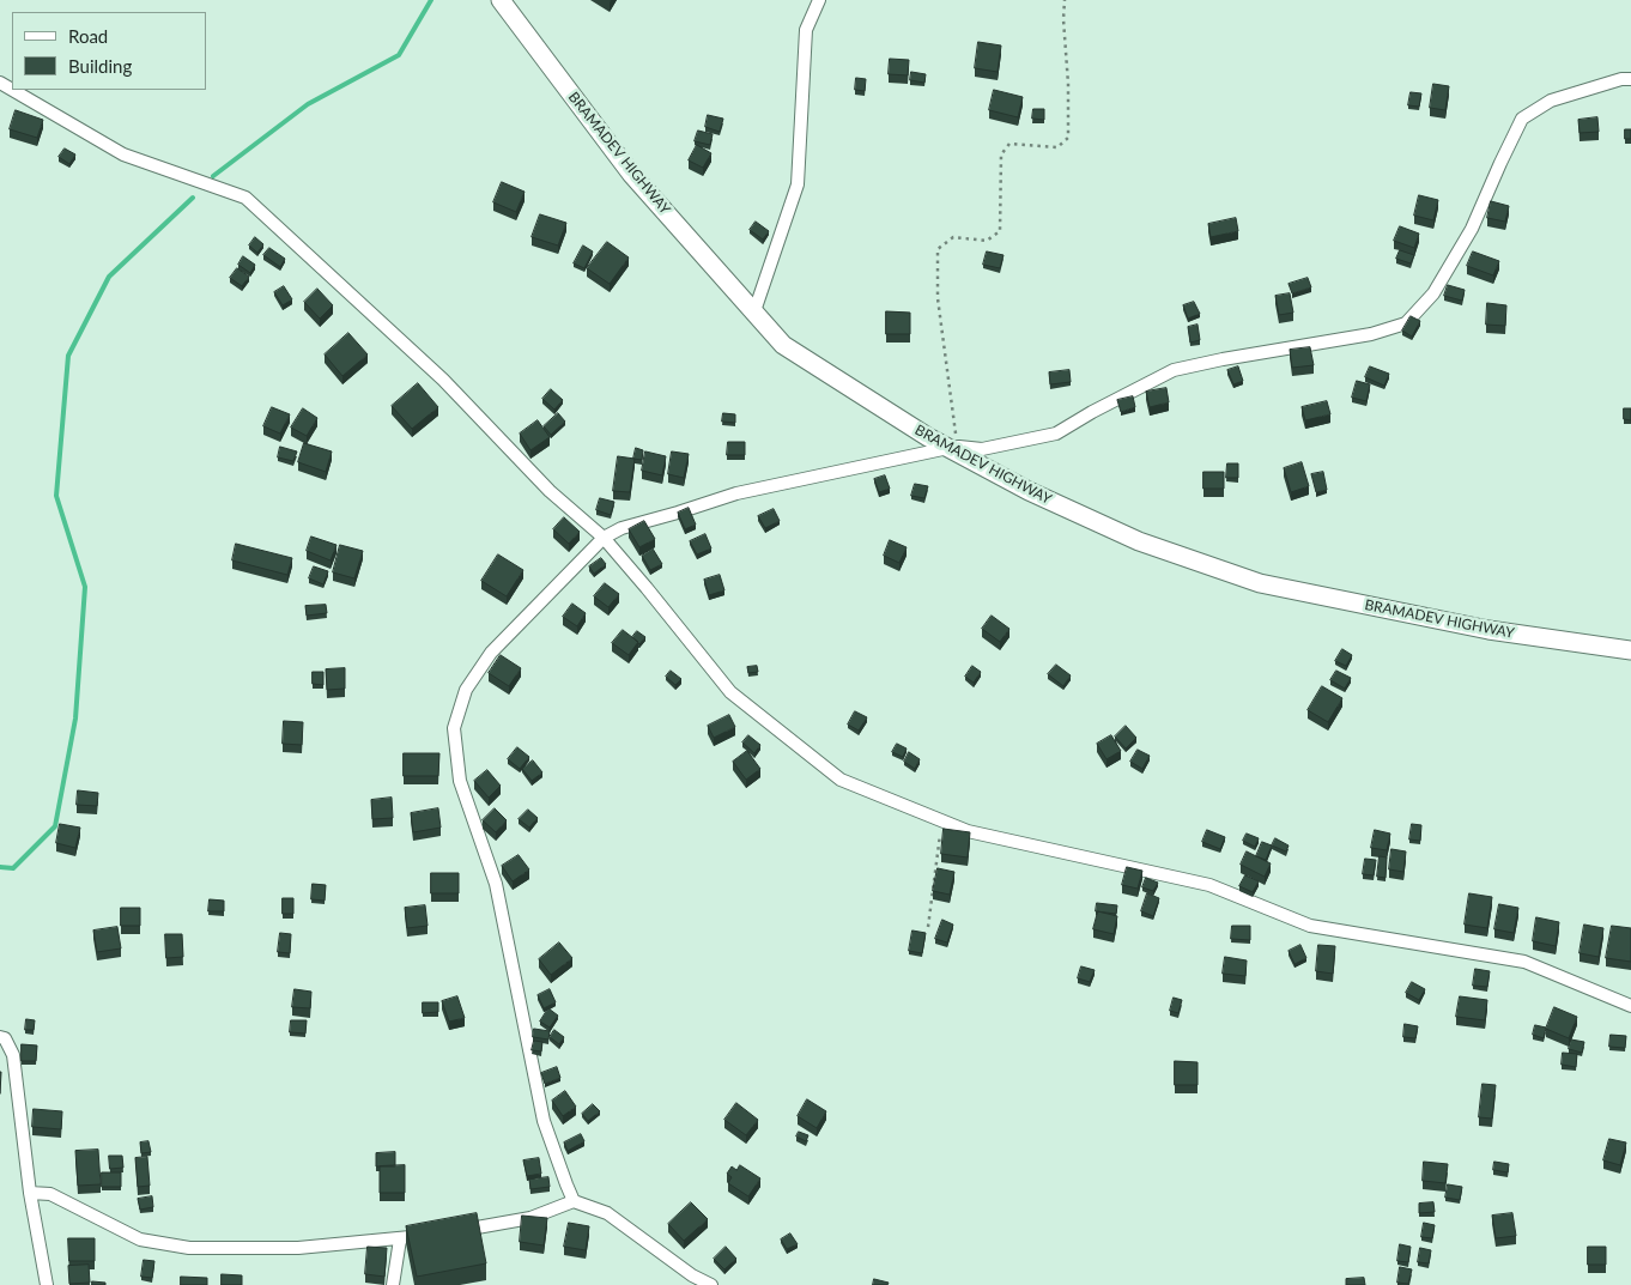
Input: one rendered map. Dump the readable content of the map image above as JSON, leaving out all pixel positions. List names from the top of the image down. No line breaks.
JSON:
{"streets":{"street":["BRAMADEV HIGHWAY"]},"legend":["Road","Building"]}
